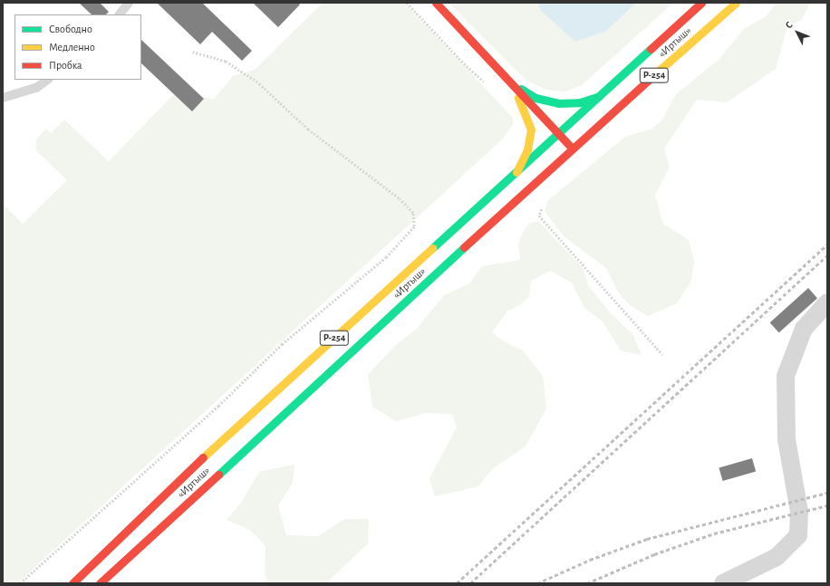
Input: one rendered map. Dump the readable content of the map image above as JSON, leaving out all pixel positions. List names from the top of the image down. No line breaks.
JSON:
{"streets":{"main road":["«Иртыш»","Р-254"]},"legend":["Свободно","Медленно","Пробка"],"north":"top left"}
